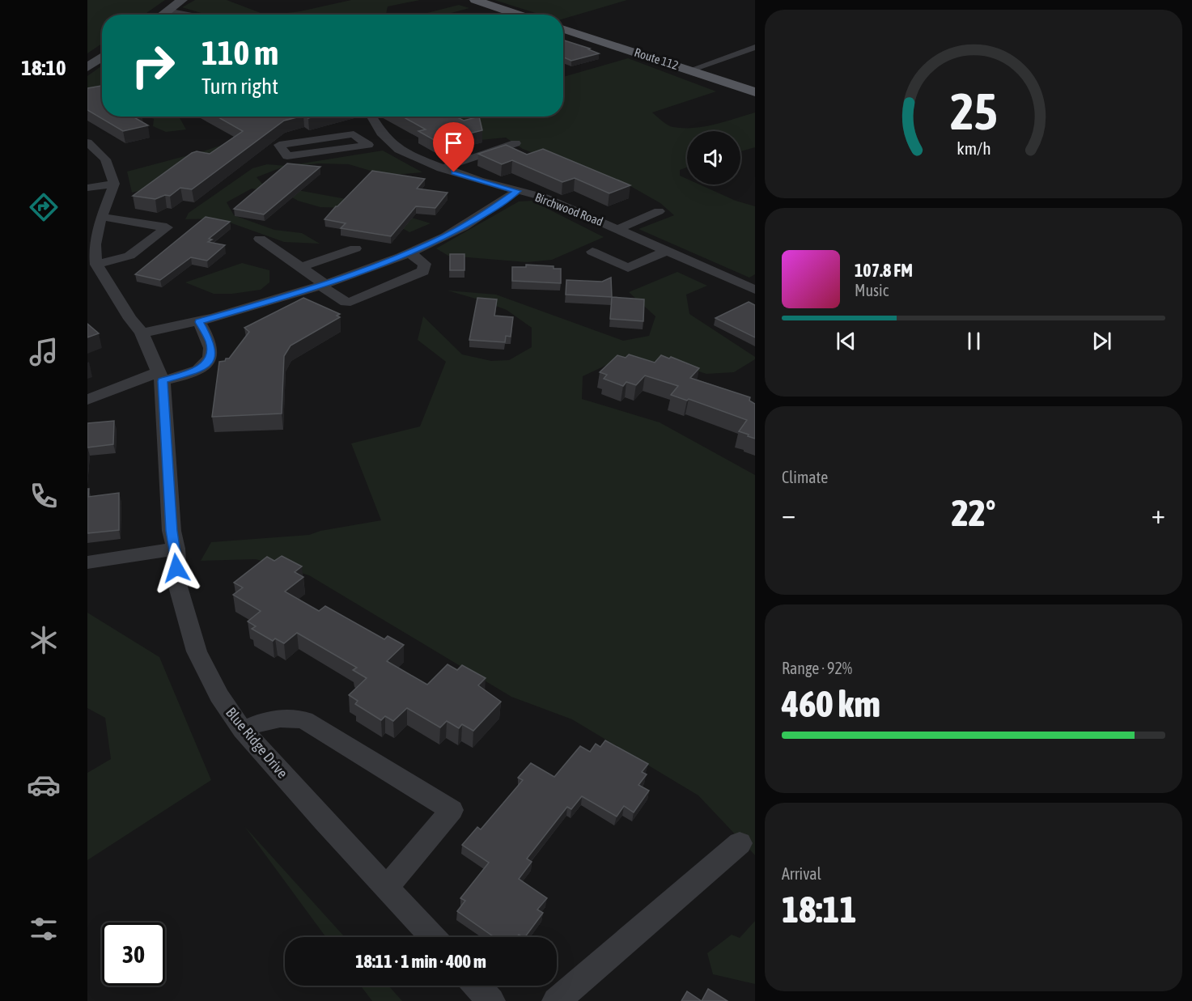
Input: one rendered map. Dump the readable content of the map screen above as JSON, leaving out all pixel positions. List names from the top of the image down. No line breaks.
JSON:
{"streets":{"main road":["Route 112"],"street":["Birchwood Road","Blue Ridge Drive"]},"page":{"tabs":"18:10","turn":["110 m","Turn right"],"song":["107.8 FM","Music"],"tile":["Climate",["Range · 92%","460 km"],["Arrival","18:11"]],"heat":["−","22°","+"],"limit":"30","trip":"18:11 · 1 min · 400 m","gauge":["25","km/h"]}}
